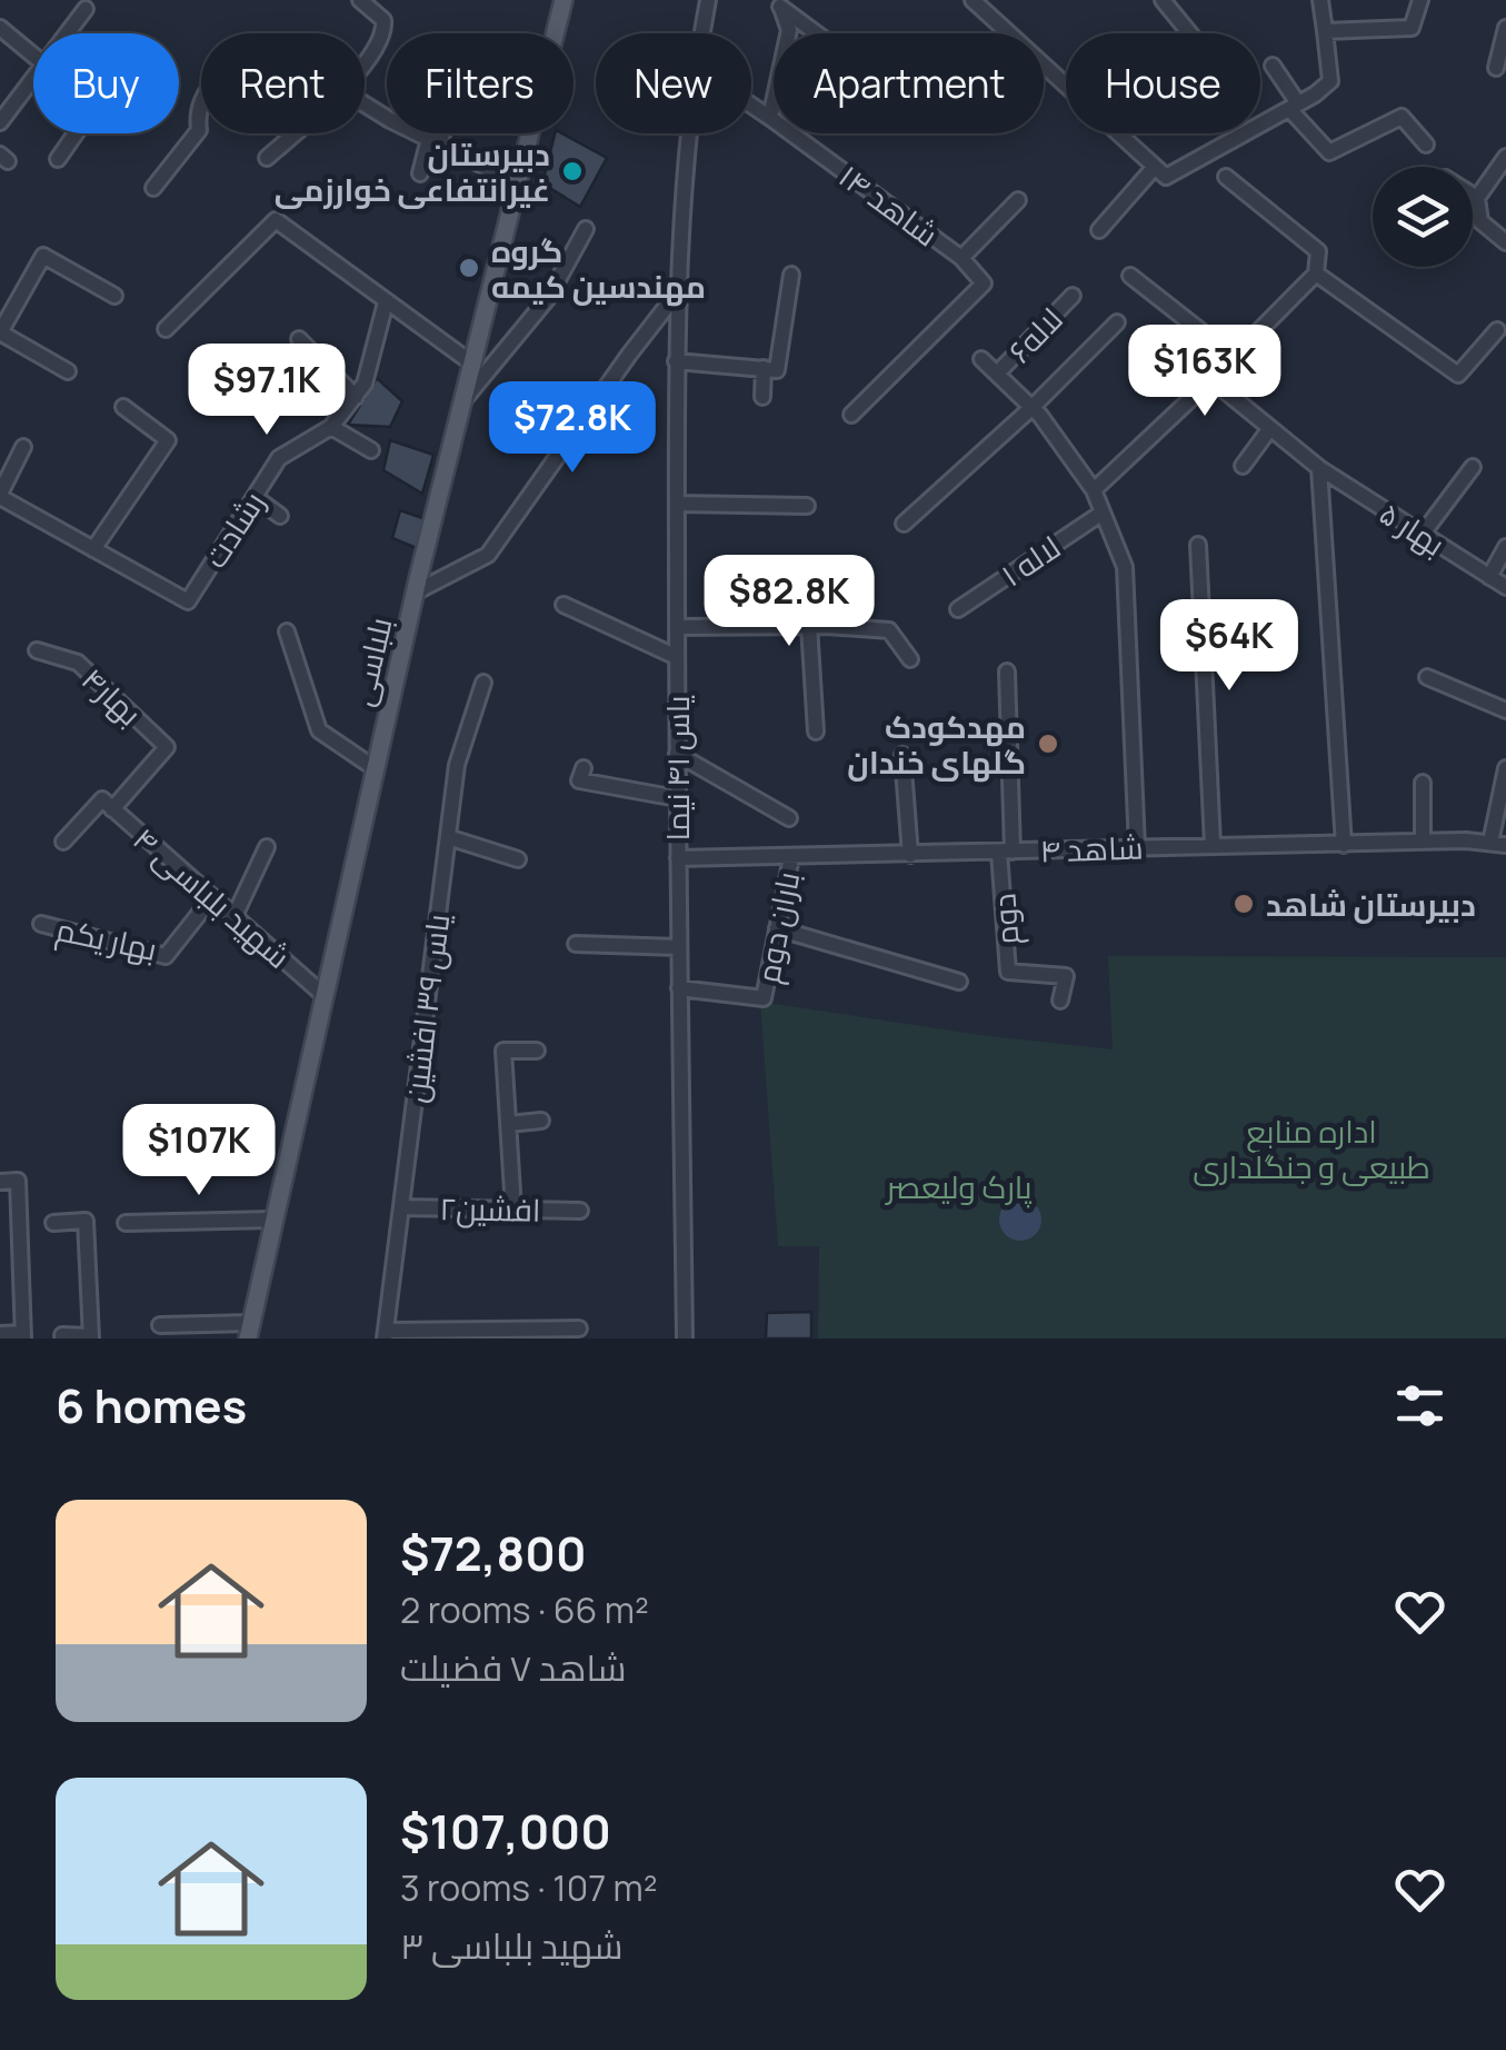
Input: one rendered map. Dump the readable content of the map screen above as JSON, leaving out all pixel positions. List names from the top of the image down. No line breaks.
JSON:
{"streets":{"main road":["بلباسی"],"street":["شاهد ۱۴","لاله۶","بهار ۵","رشادت","لاله ۱","بهار۴","یاس ۴۱ نیما","شاهد ۴","شهید بلباسی ۴","دوم","باران دوم","بهار یکم","یاس ۳۹ افشین","افشین۲"]},"crossings":[["بلباسی","شهید بلباسی ۴"],["بهار۴","شهید بلباسی ۴"],["یاس ۴۱ نیما","شاهد ۴"],["یاس ۴۱ نیما","باران دوم"],["شاهد ۴","دوم"],["شاهد ۴","باران دوم"],["شهید بلباسی ۴","بهار یکم"],["یاس ۳۹ افشین","افشین۲"]],"parks":["اداره منابع طبیعی و جنگلداری","پارک ولیعصر"],"places":["دبیرستان غیرانتفاعی خوارزمی","گروه مهندسین کیمه","مهدکودک گلهای خندان","دبیرستان شاهد"],"page":{"chip":["Buy","Rent","Filters","New","Apartment","House"],"price":["$163K","$97.1K","$72.8K","$82.8K","$64K","$107K"],"heading":"6 homes","list":[{"name":"$72,800","note":"2 rooms · 66 m² · شاهد ۷ فضیلت"},{"name":"$107,000","note":"3 rooms · 107 m² · شهید بلباسی ۳"}]}}
